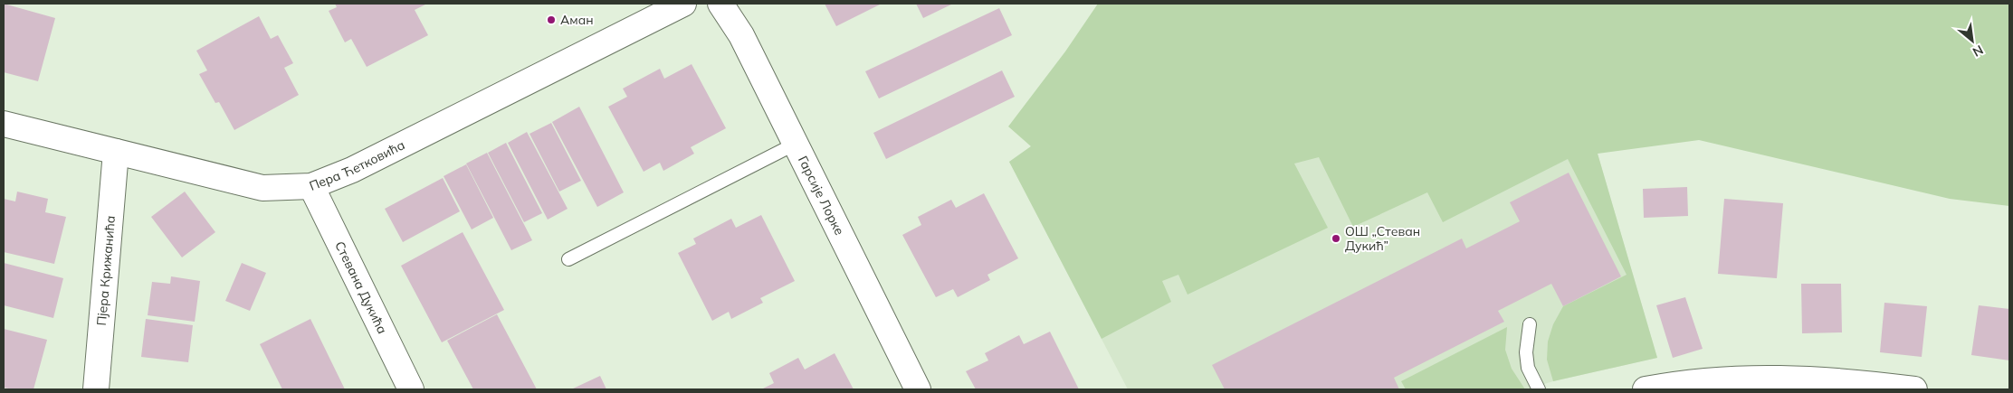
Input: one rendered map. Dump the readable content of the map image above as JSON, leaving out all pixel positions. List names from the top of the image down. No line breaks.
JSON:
{"streets":{"street":["Пера Ћетковића","Гарсије Лорке","Пјера Крижанића","Стевана Дукића"]},"crossings":[["Пера Ћетковића","Пјера Крижанића"],["Пера Ћетковића","Стевана Дукића"]],"places":["Аман","ОШ „Стеван Дукић”"],"north":"bottom right"}
